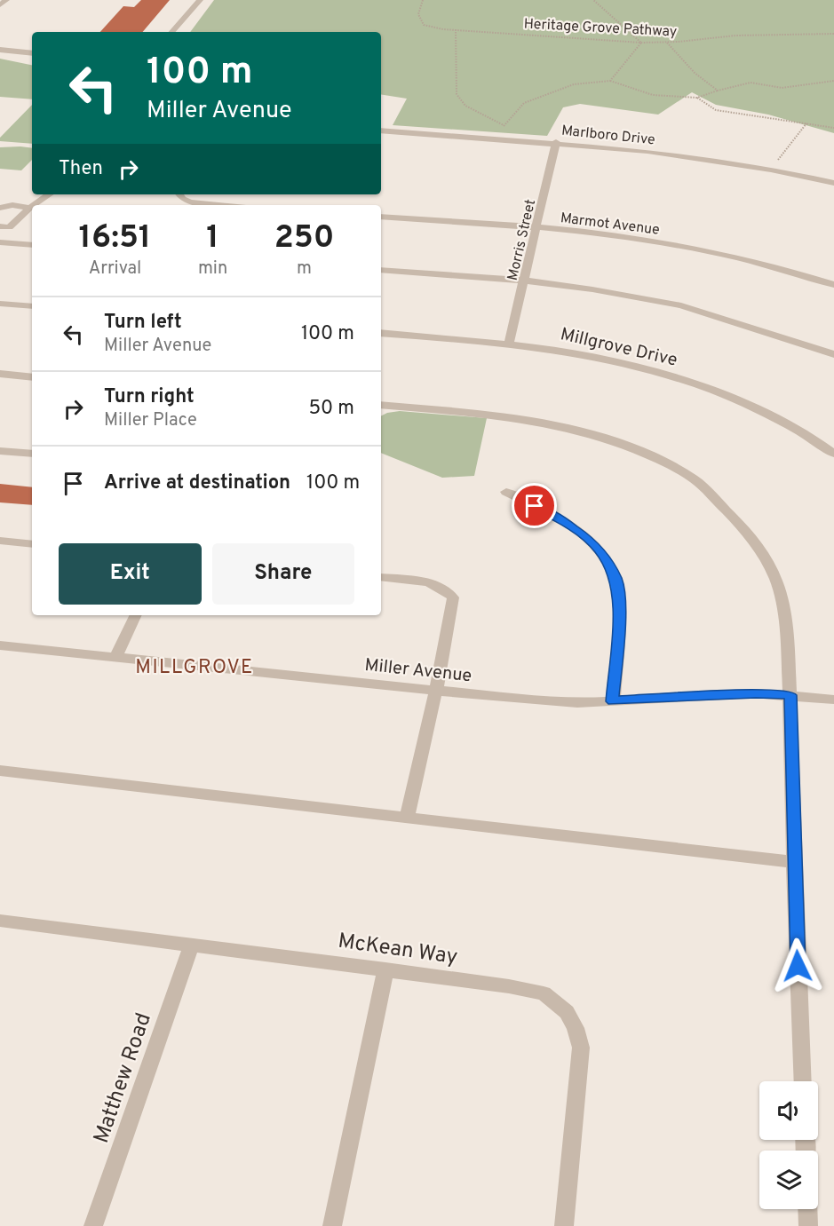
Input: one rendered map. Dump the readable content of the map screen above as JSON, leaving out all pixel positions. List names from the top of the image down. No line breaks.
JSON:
{"streets":{"street":["Marlboro Drive","Marmot Avenue","Morris Street","Millgrove Drive","Miller Avenue","McKean Way","Matthew Road"],"path":["Heritage Grove Pathway"]},"crossings":[["Marlboro Drive","Morris Street"],["Marmot Avenue","Morris Street"],["Morris Street","Millgrove Drive"],["McKean Way","Matthew Road"]],"districts":["MILLGROVE"],"page":{"turn":["100 m","Miller Avenue"],"then":"Then","eta":["16:51","Arrival","1","min","250","m"],"list":[{"name":"Turn left","note":"Miller Avenue","value":"100 m"},{"name":"Turn right","note":"Miller Place","value":"50 m"},{"name":"Arrive at destination","value":"100 m"}],"buttons":["Exit","Share"]}}
